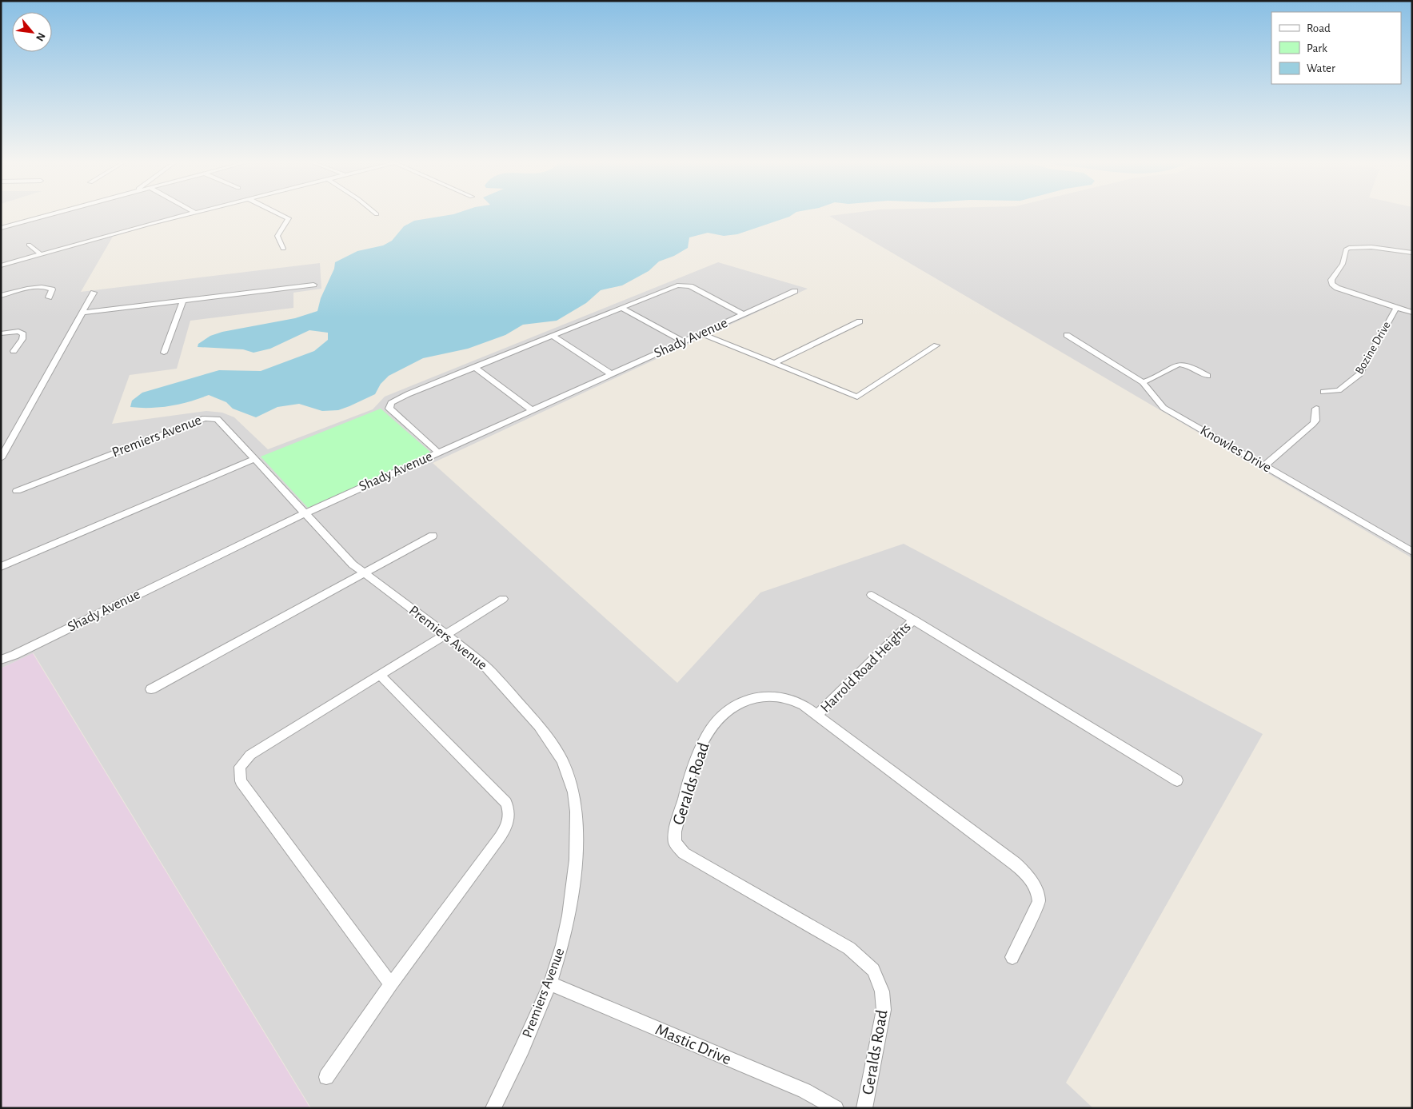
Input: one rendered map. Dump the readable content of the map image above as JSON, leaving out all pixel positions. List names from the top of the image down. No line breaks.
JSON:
{"streets":{"street":["Shady Avenue","Bozine Drive","Premiers Avenue","Knowles Drive","Harrold Road Heights","Geralds Road","Mastic Drive"]},"crossings":[["Shady Avenue","Premiers Avenue"],["Premiers Avenue","Mastic Drive"],["Harrold Road Heights","Geralds Road"]],"legend":["Road","Park","Water"],"north":"bottom right"}
